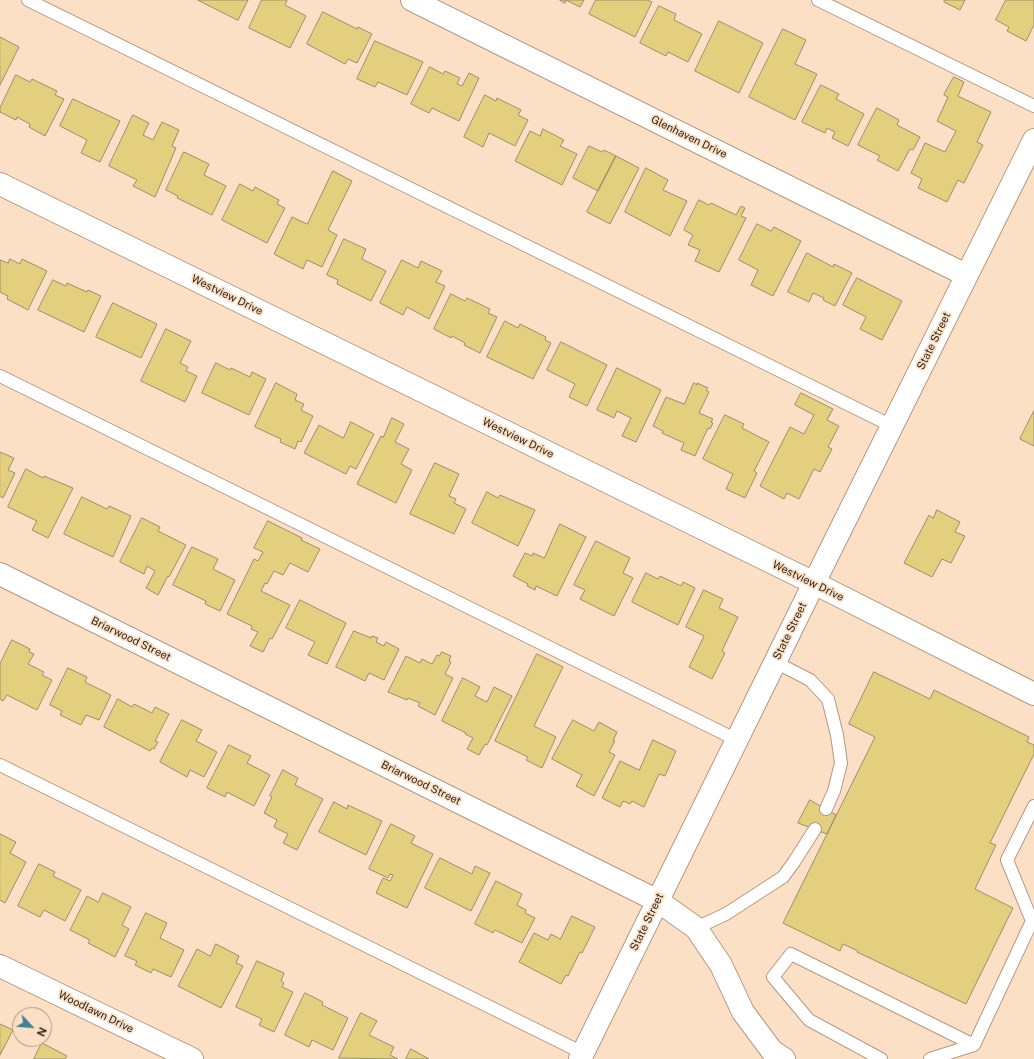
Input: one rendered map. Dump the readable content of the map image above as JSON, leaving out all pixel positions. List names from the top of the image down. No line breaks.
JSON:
{"streets":{"street":["Glenhaven Drive","Westview Drive","State Street","Briarwood Street","Woodlawn Drive"]},"crossings":[["Glenhaven Drive","State Street"],["Westview Drive","State Street"],["State Street","Briarwood Street"]],"north":"bottom right"}
